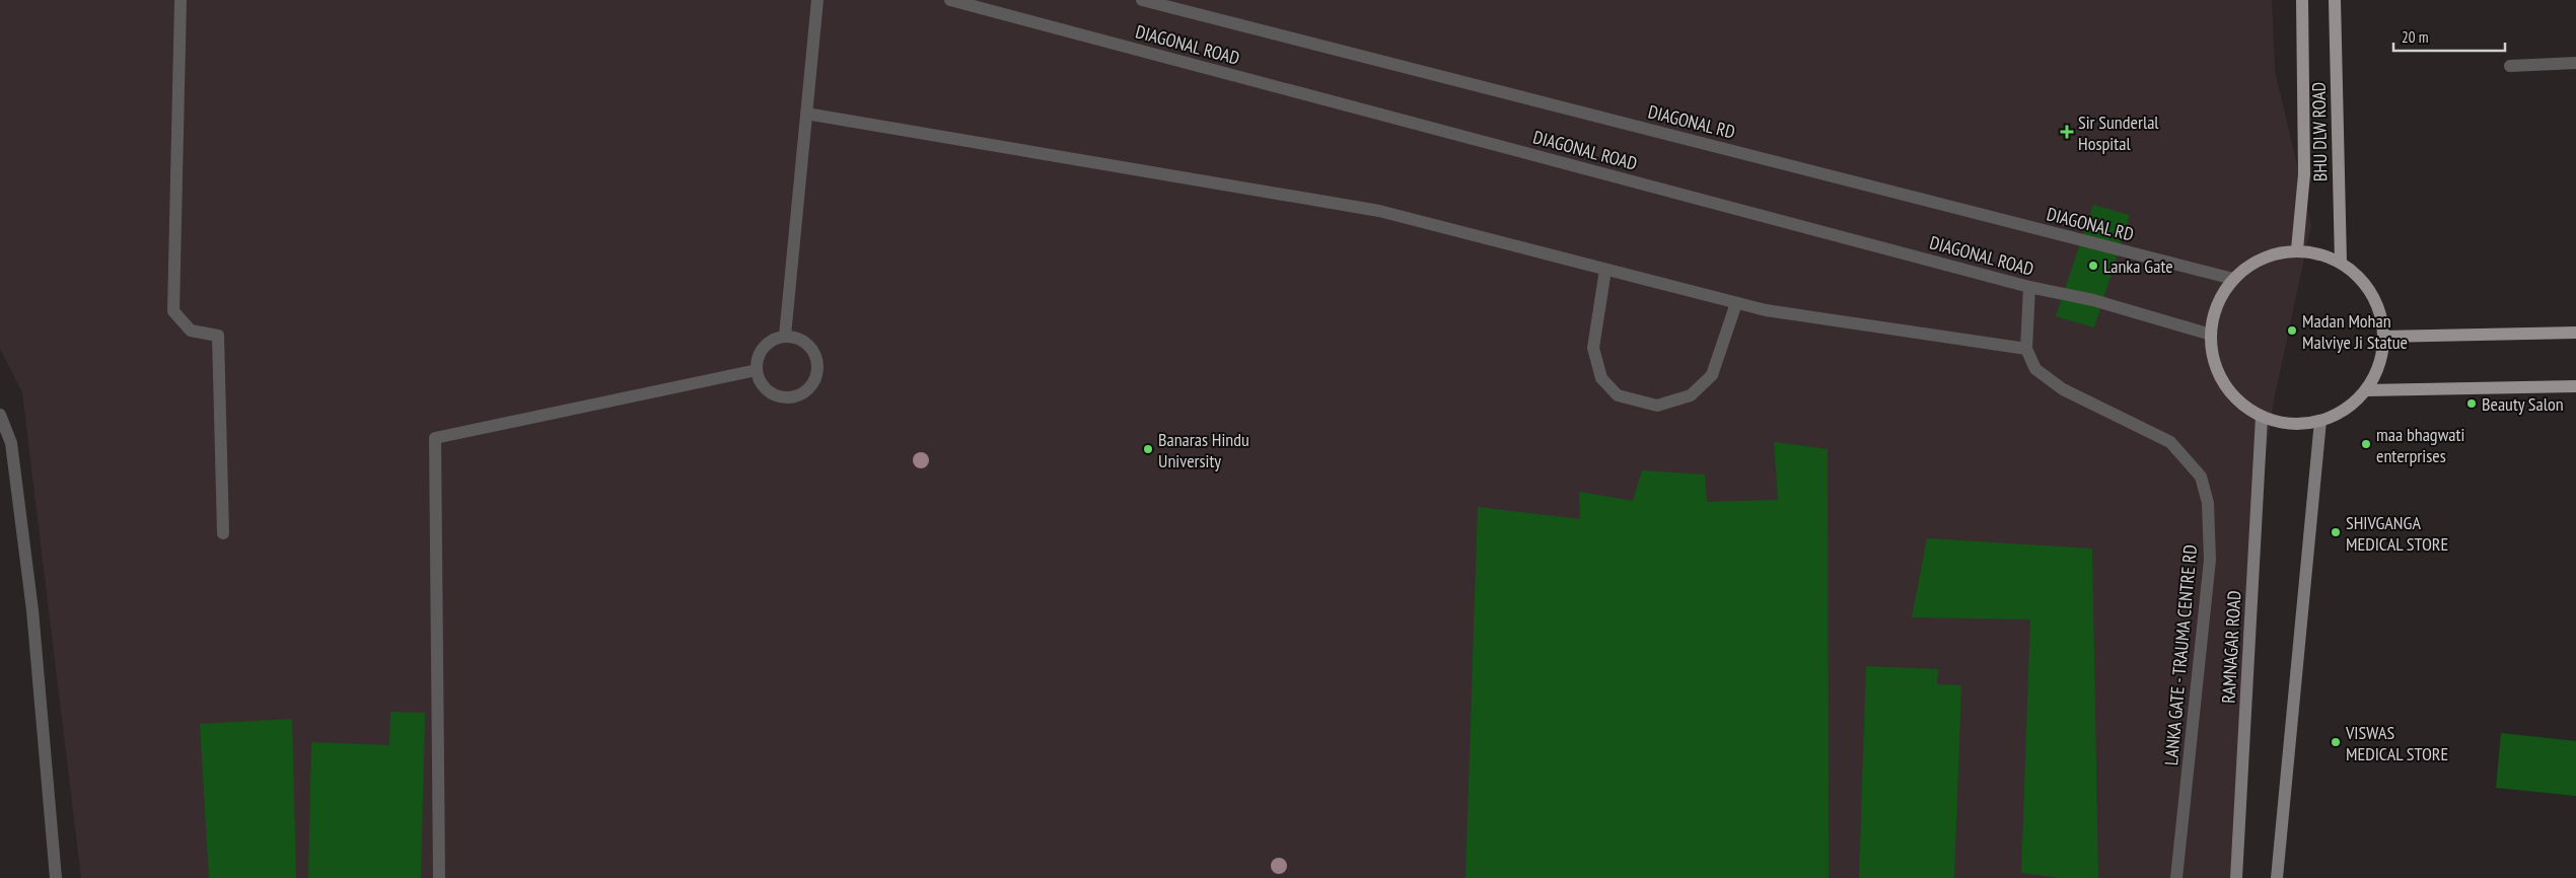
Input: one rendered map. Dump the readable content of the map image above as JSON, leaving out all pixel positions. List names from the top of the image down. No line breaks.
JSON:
{"streets":{"main road":["BHU DLW ROAD","RAMNAGAR ROAD"],"street":["DIAGONAL ROAD","DIAGONAL RD","LANKA GATE - TRAUMA CENTRE RD"]},"crossings":[["DIAGONAL ROAD","DIAGONAL RD"],["DIAGONAL ROAD","BHU DLW ROAD"],["DIAGONAL ROAD","RAMNAGAR ROAD"],["DIAGONAL RD","BHU DLW ROAD"],["DIAGONAL RD","RAMNAGAR ROAD"],["BHU DLW ROAD","RAMNAGAR ROAD"]],"places":{"health":["Sir Sunderlal Hospital"],"other":["Lanka Gate","Madan Mohan Malviye Ji Statue","Beauty Salon","maa bhagwati enterprises","Banaras Hindu University","SHIVGANGA MEDICAL STORE","VISWAS MEDICAL STORE"]},"scale_bar":"20 m"}
